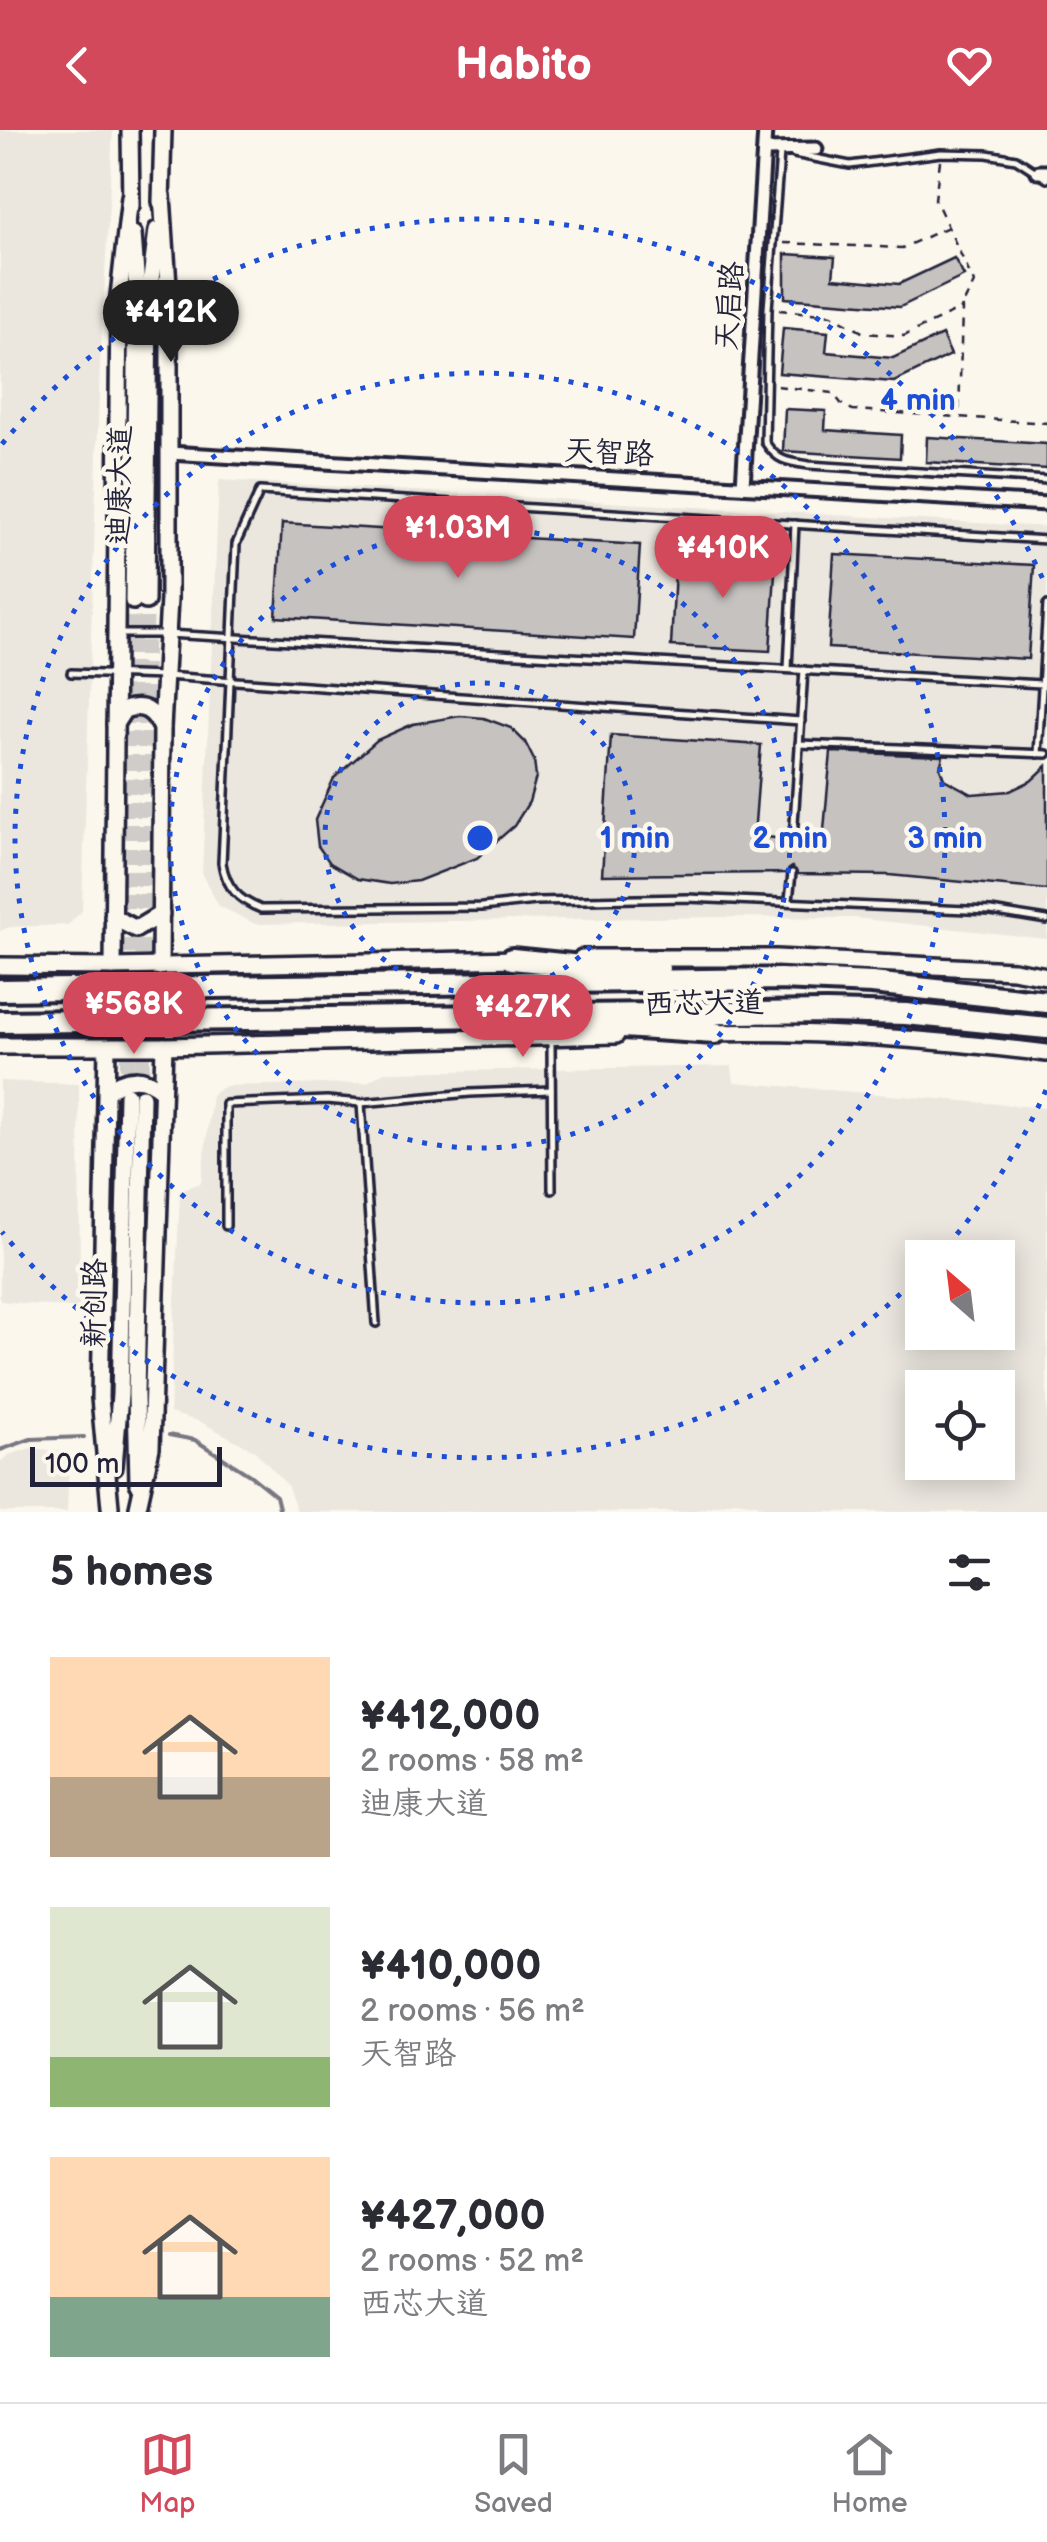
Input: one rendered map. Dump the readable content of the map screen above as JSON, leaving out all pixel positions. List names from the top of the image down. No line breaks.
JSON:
{"streets":{"highway":["西芯大道"],"main road":["迪康大道","新创路"],"street":["天启路","天智路"]},"crossings":[["天启路","天智路"]],"scale_bar":"100 m","north":"top left","page":{"header":"Habito","price":["¥412K","¥1.03M","¥410K","¥568K","¥427K"],"scale":"100 m","heading":"5 homes","list":[{"name":"¥412,000","note":"2 rooms · 58 m² · 迪康大道"},{"name":"¥410,000","note":"2 rooms · 56 m² · 天智路"},{"name":"¥427,000","note":"2 rooms · 52 m² · 西芯大道"}],"tabs":["Map","Saved","Home"]},"rings":["4 min","1 min","2 min","3 min"]}
